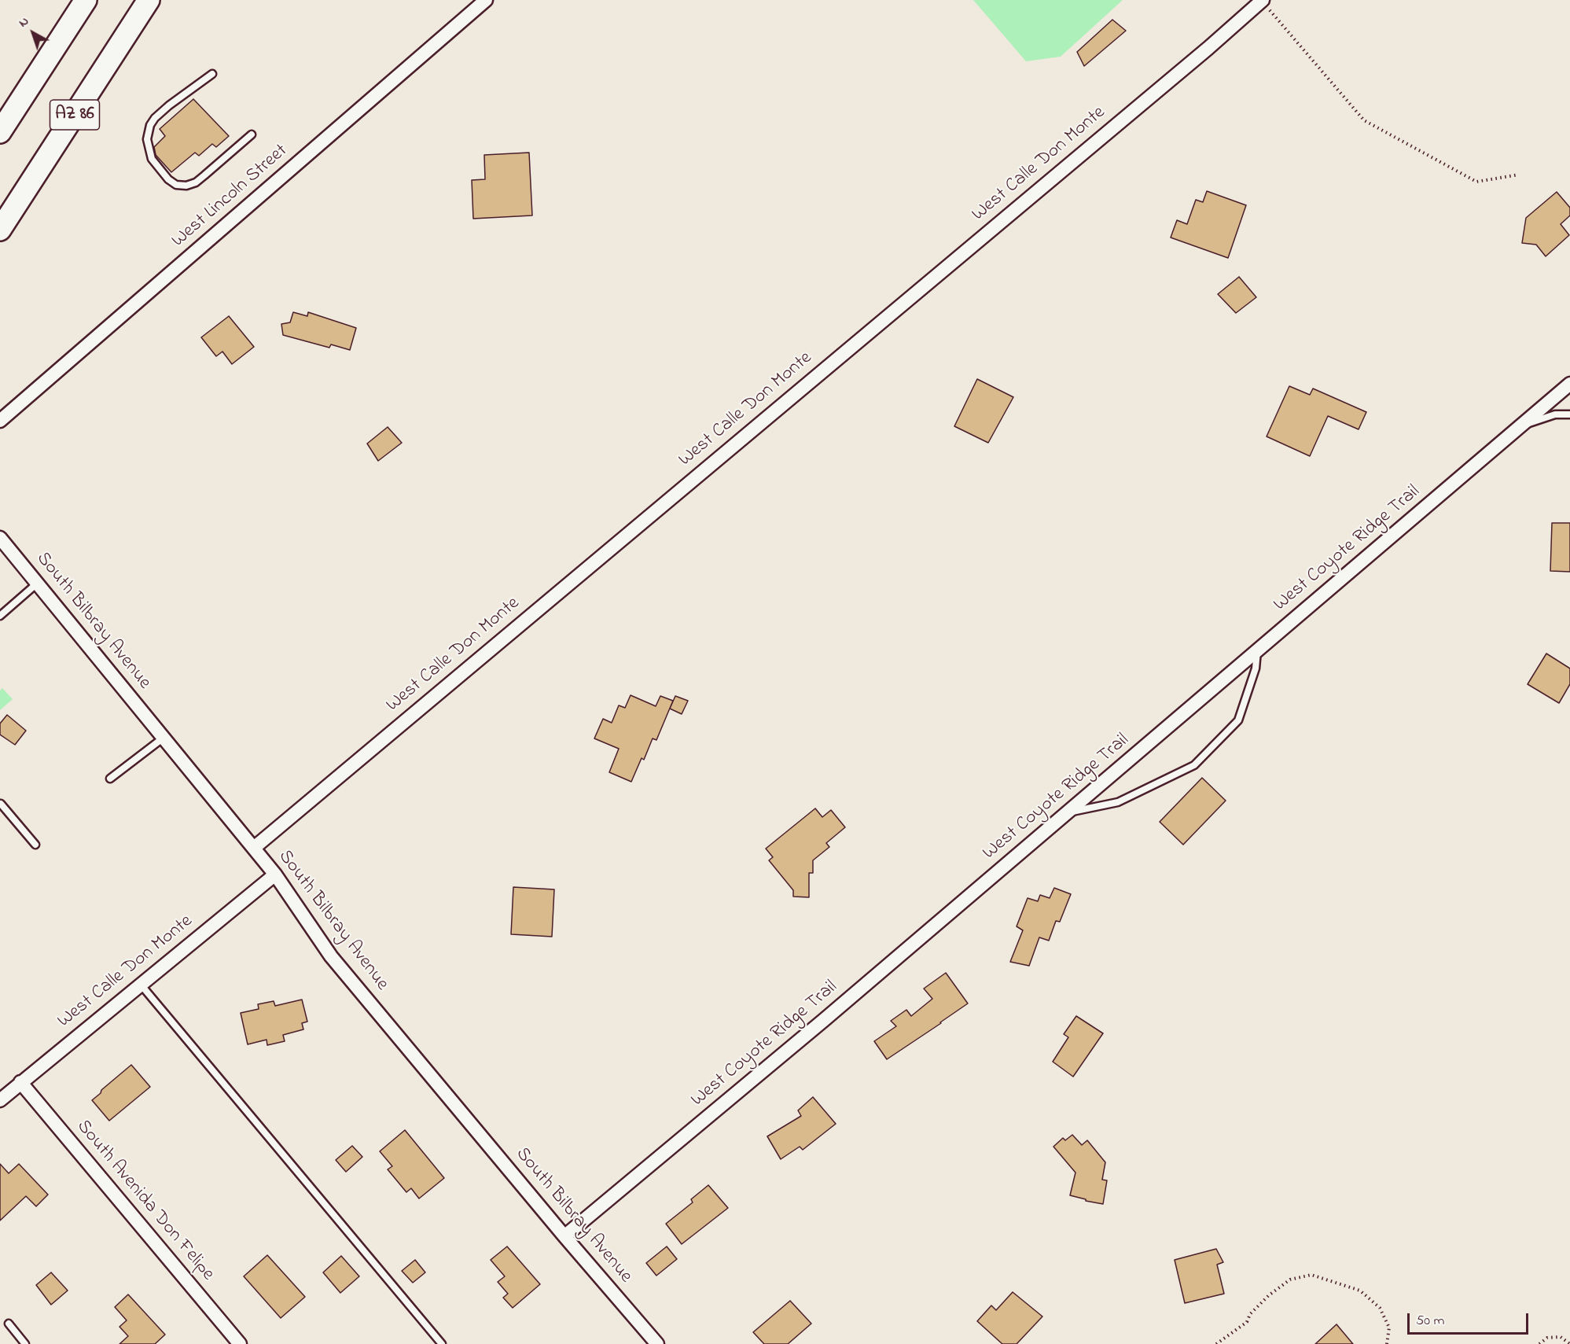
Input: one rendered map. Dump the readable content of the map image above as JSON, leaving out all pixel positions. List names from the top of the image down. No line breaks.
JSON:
{"streets":{"main road":["AZ 86"],"street":["West Calle Don Monte","West Lincoln Street","West Coyote Ridge Trail","South Bilbray Avenue","South Avenida Don Felipe"]},"crossings":[["West Calle Don Monte","South Bilbray Avenue"],["West Calle Don Monte","South Avenida Don Felipe"],["West Coyote Ridge Trail","South Bilbray Avenue"]],"scale_bar":"50 m","north":"top left"}
